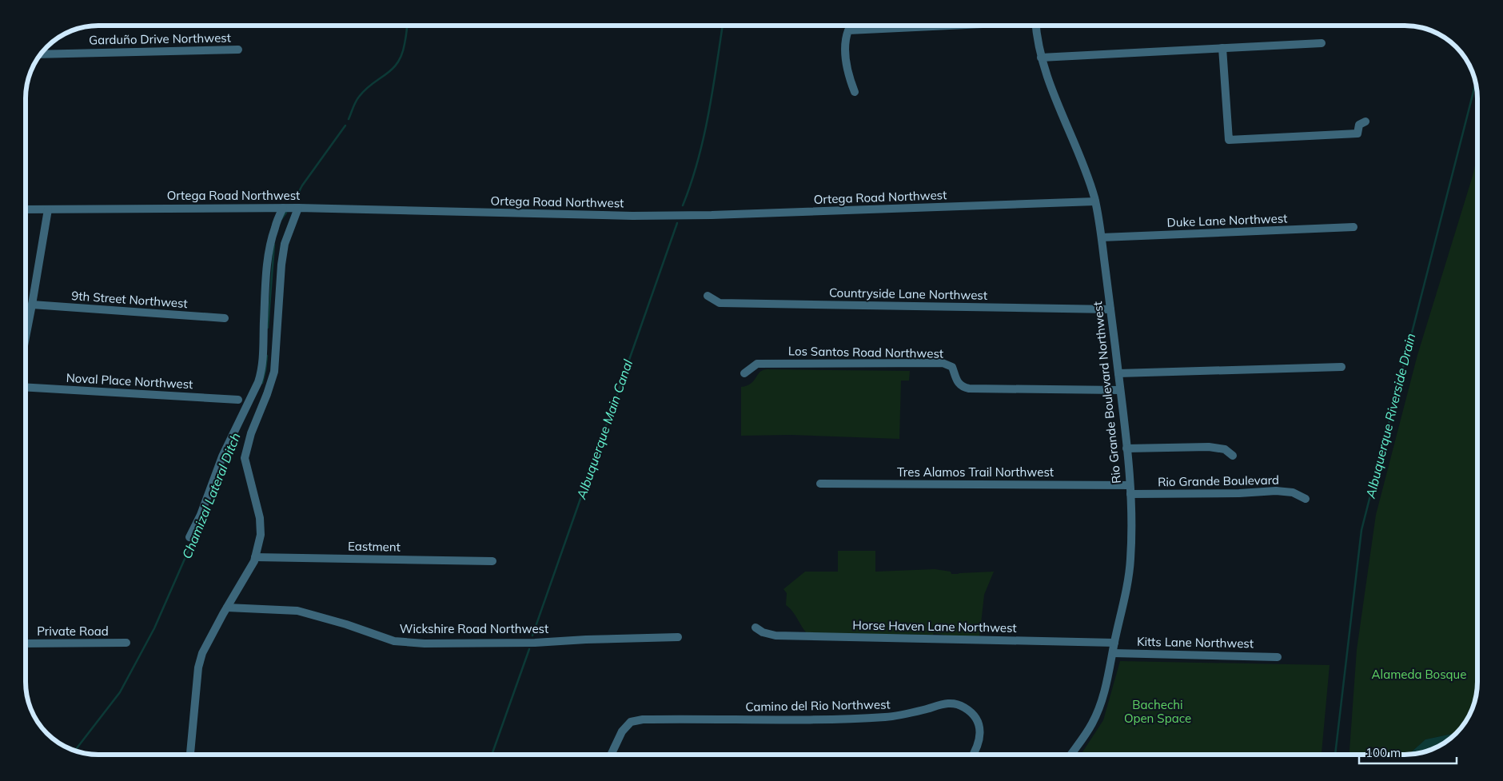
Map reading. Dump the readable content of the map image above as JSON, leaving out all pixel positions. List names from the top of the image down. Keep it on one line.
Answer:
{"streets":{"street":["Garduño Drive Northwest","Ortega Road Northwest","Duke Lane Northwest","Countryside Lane Northwest","9th Street Northwest","Los Santos Road Northwest","Noval Place Northwest","Rio Grande Boulevard Northwest","Tres Alamos Trail Northwest","Rio Grande Boulevard","Eastment","Horse Haven Lane Northwest","Wickshire Road Northwest","Private Road","Kitts Lane Northwest","Camino del Rio Northwest"]},"crossings":[["Ortega Road Northwest","Rio Grande Boulevard Northwest"],["Duke Lane Northwest","Rio Grande Boulevard Northwest"],["Countryside Lane Northwest","Rio Grande Boulevard Northwest"],["Los Santos Road Northwest","Rio Grande Boulevard Northwest"],["Rio Grande Boulevard Northwest","Tres Alamos Trail Northwest"],["Rio Grande Boulevard Northwest","Rio Grande Boulevard"],["Rio Grande Boulevard Northwest","Horse Haven Lane Northwest"],["Rio Grande Boulevard Northwest","Kitts Lane Northwest"]],"water":["Albuquerque Riverside Drain","Albuquerque Main Canal","Chamizal Lateral Ditch"],"parks":["Alameda Bosque","Bachechi Open Space"],"scale_bar":"100 m"}
